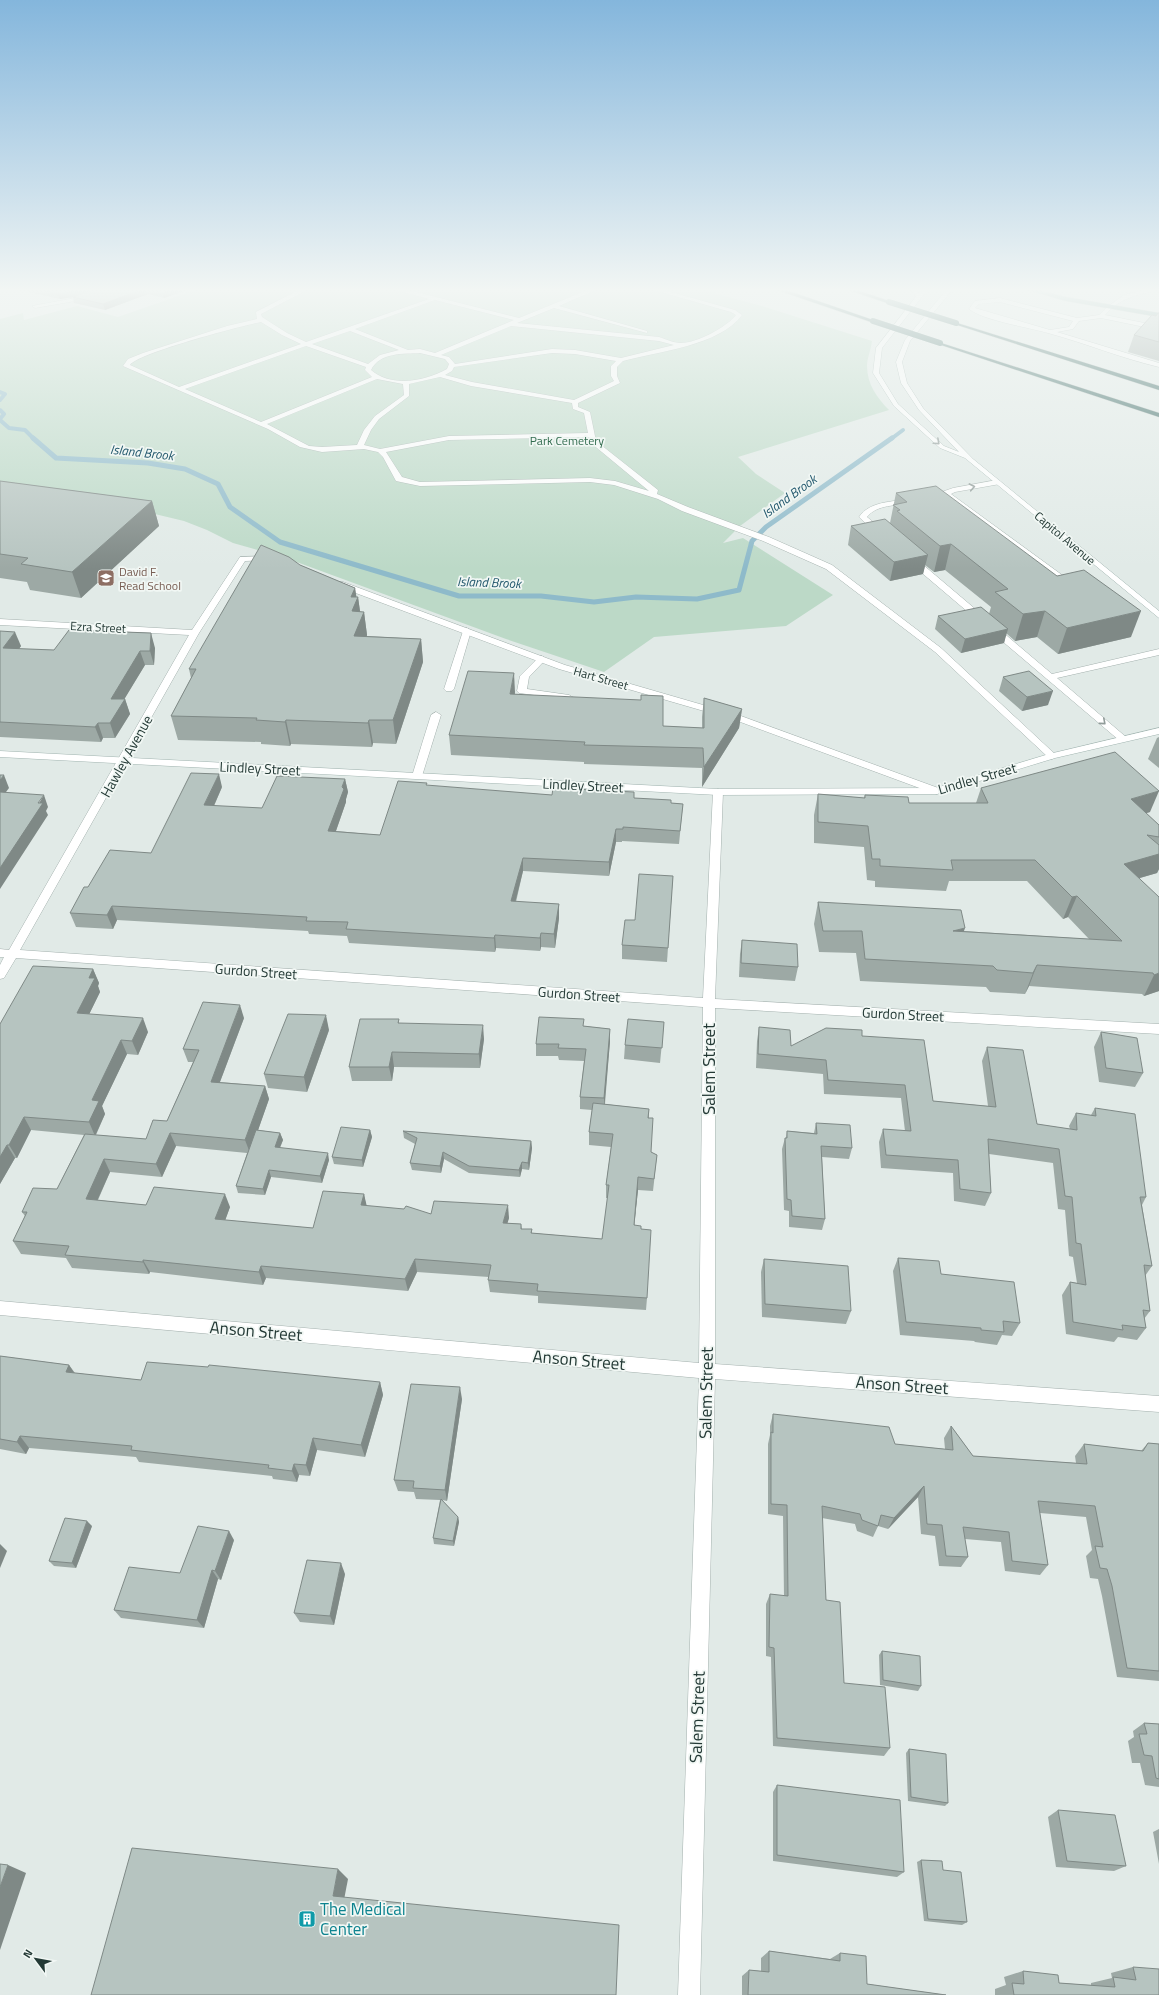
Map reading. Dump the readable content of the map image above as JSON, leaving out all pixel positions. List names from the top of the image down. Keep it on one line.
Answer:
{"streets":{"street":["Capitol Avenue","Ezra Street","Hart Street","Hawley Avenue","Lindley Street","Gurdon Street","Salem Street","Anson Street"]},"crossings":[["Ezra Street","Hawley Avenue"],["Hart Street","Lindley Street"],["Hawley Avenue","Lindley Street"],["Hawley Avenue","Gurdon Street"],["Lindley Street","Salem Street"],["Gurdon Street","Salem Street"],["Salem Street","Anson Street"]],"water":["Island Brook"],"parks":["Park Cemetery"],"places":{"school or university":["David F. Read School"],"building":["The Medical Center"]},"north":"top left"}
